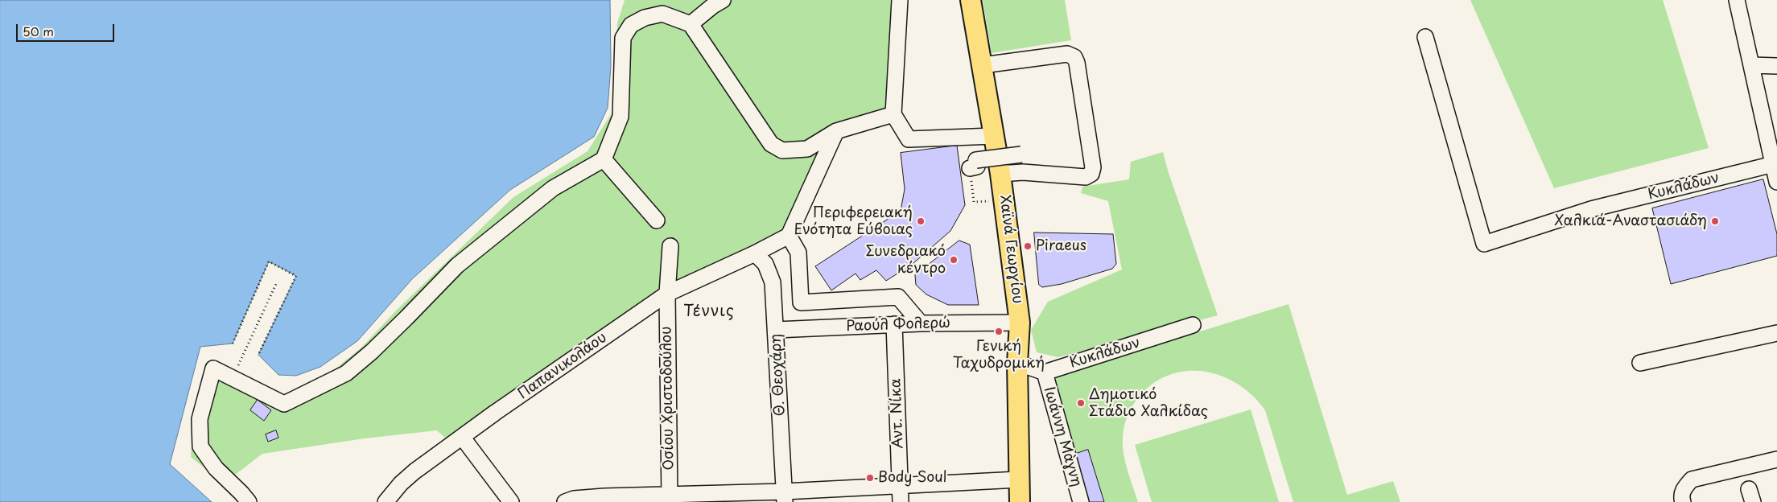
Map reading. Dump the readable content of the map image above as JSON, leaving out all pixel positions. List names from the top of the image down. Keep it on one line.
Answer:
{"streets":{"main road":["Χαϊνά Γεωργίου"],"street":["Κυκλάδων","Ραούλ Φολερώ","Παπανικολάου","Θ. Θεοχάρη","Οσίου Χριστοδούλου","Αντ. Νίκα","Ιωάννη Μὰγνη"]},"crossings":[["Κυκλάδων","Ιωάννη Μὰγνη"],["Χαϊνά Γεωργίου","Ραούλ Φολερώ"],["Ραούλ Φολερώ","Θ. Θεοχάρη"],["Ραούλ Φολερώ","Αντ. Νίκα"],["Παπανικολάου","Θ. Θεοχάρη"],["Παπανικολάου","Οσίου Χριστοδούλου"]],"districts":["Τέννις"],"places":["Περιφερειακή Ενότητα Εύβοιας","Χαλκιά-Αναστασιάδη","Piraeus","Συνεδριακό κέντρο","Γενική Ταχυδρομική","Δημοτικό Στάδιο Χαλκίδας","Body Soul"],"scale_bar":"50 m"}
